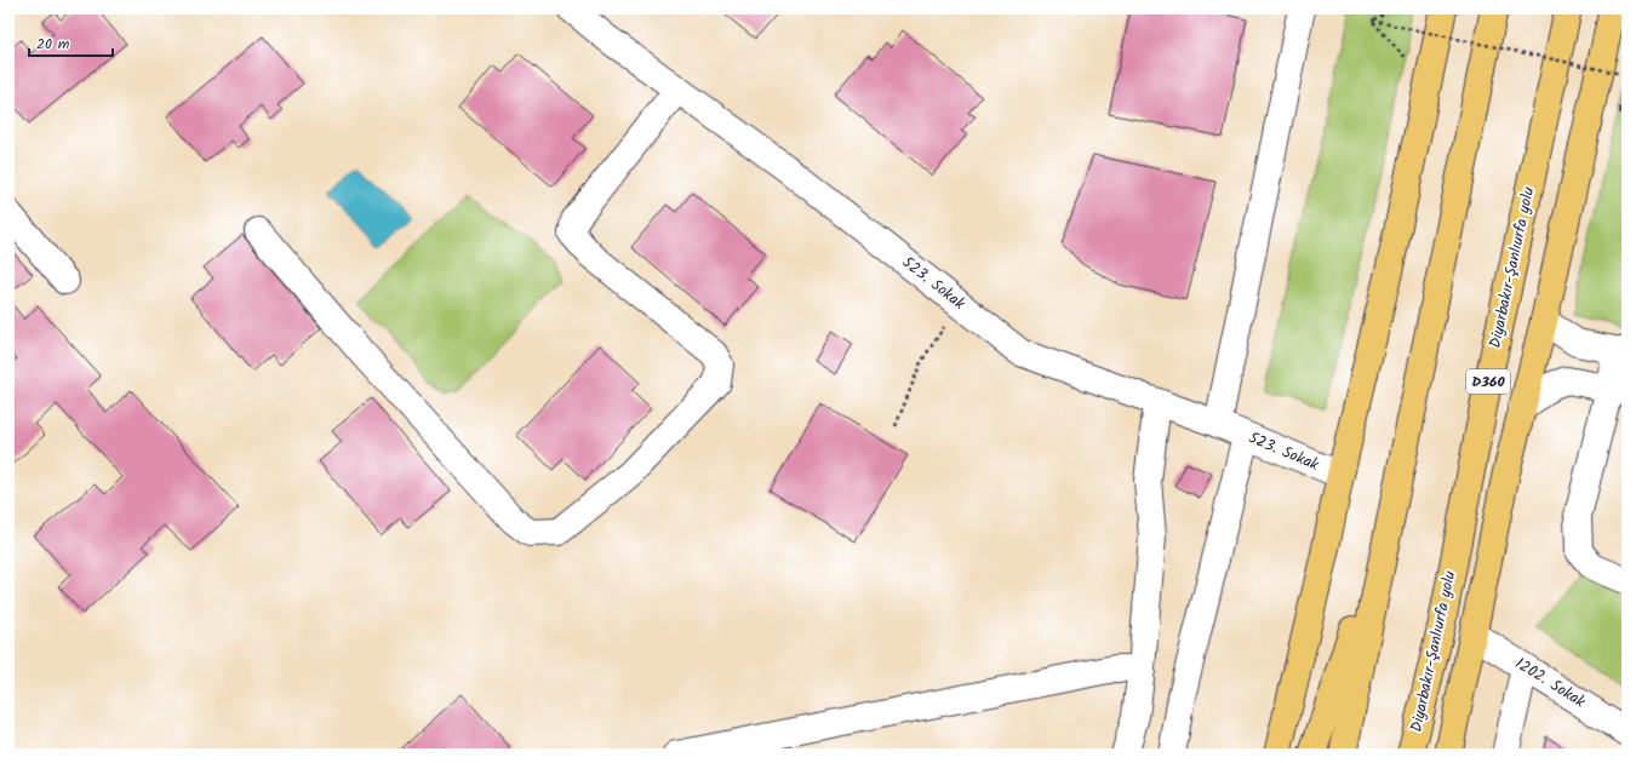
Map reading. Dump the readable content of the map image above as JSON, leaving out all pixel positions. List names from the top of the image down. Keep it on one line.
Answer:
{"streets":{"highway":["Diyarbakır-Şanlıurfa yolu","D360"],"street":["523. Sokak","1202. Sokak"]},"scale_bar":"20 m"}
